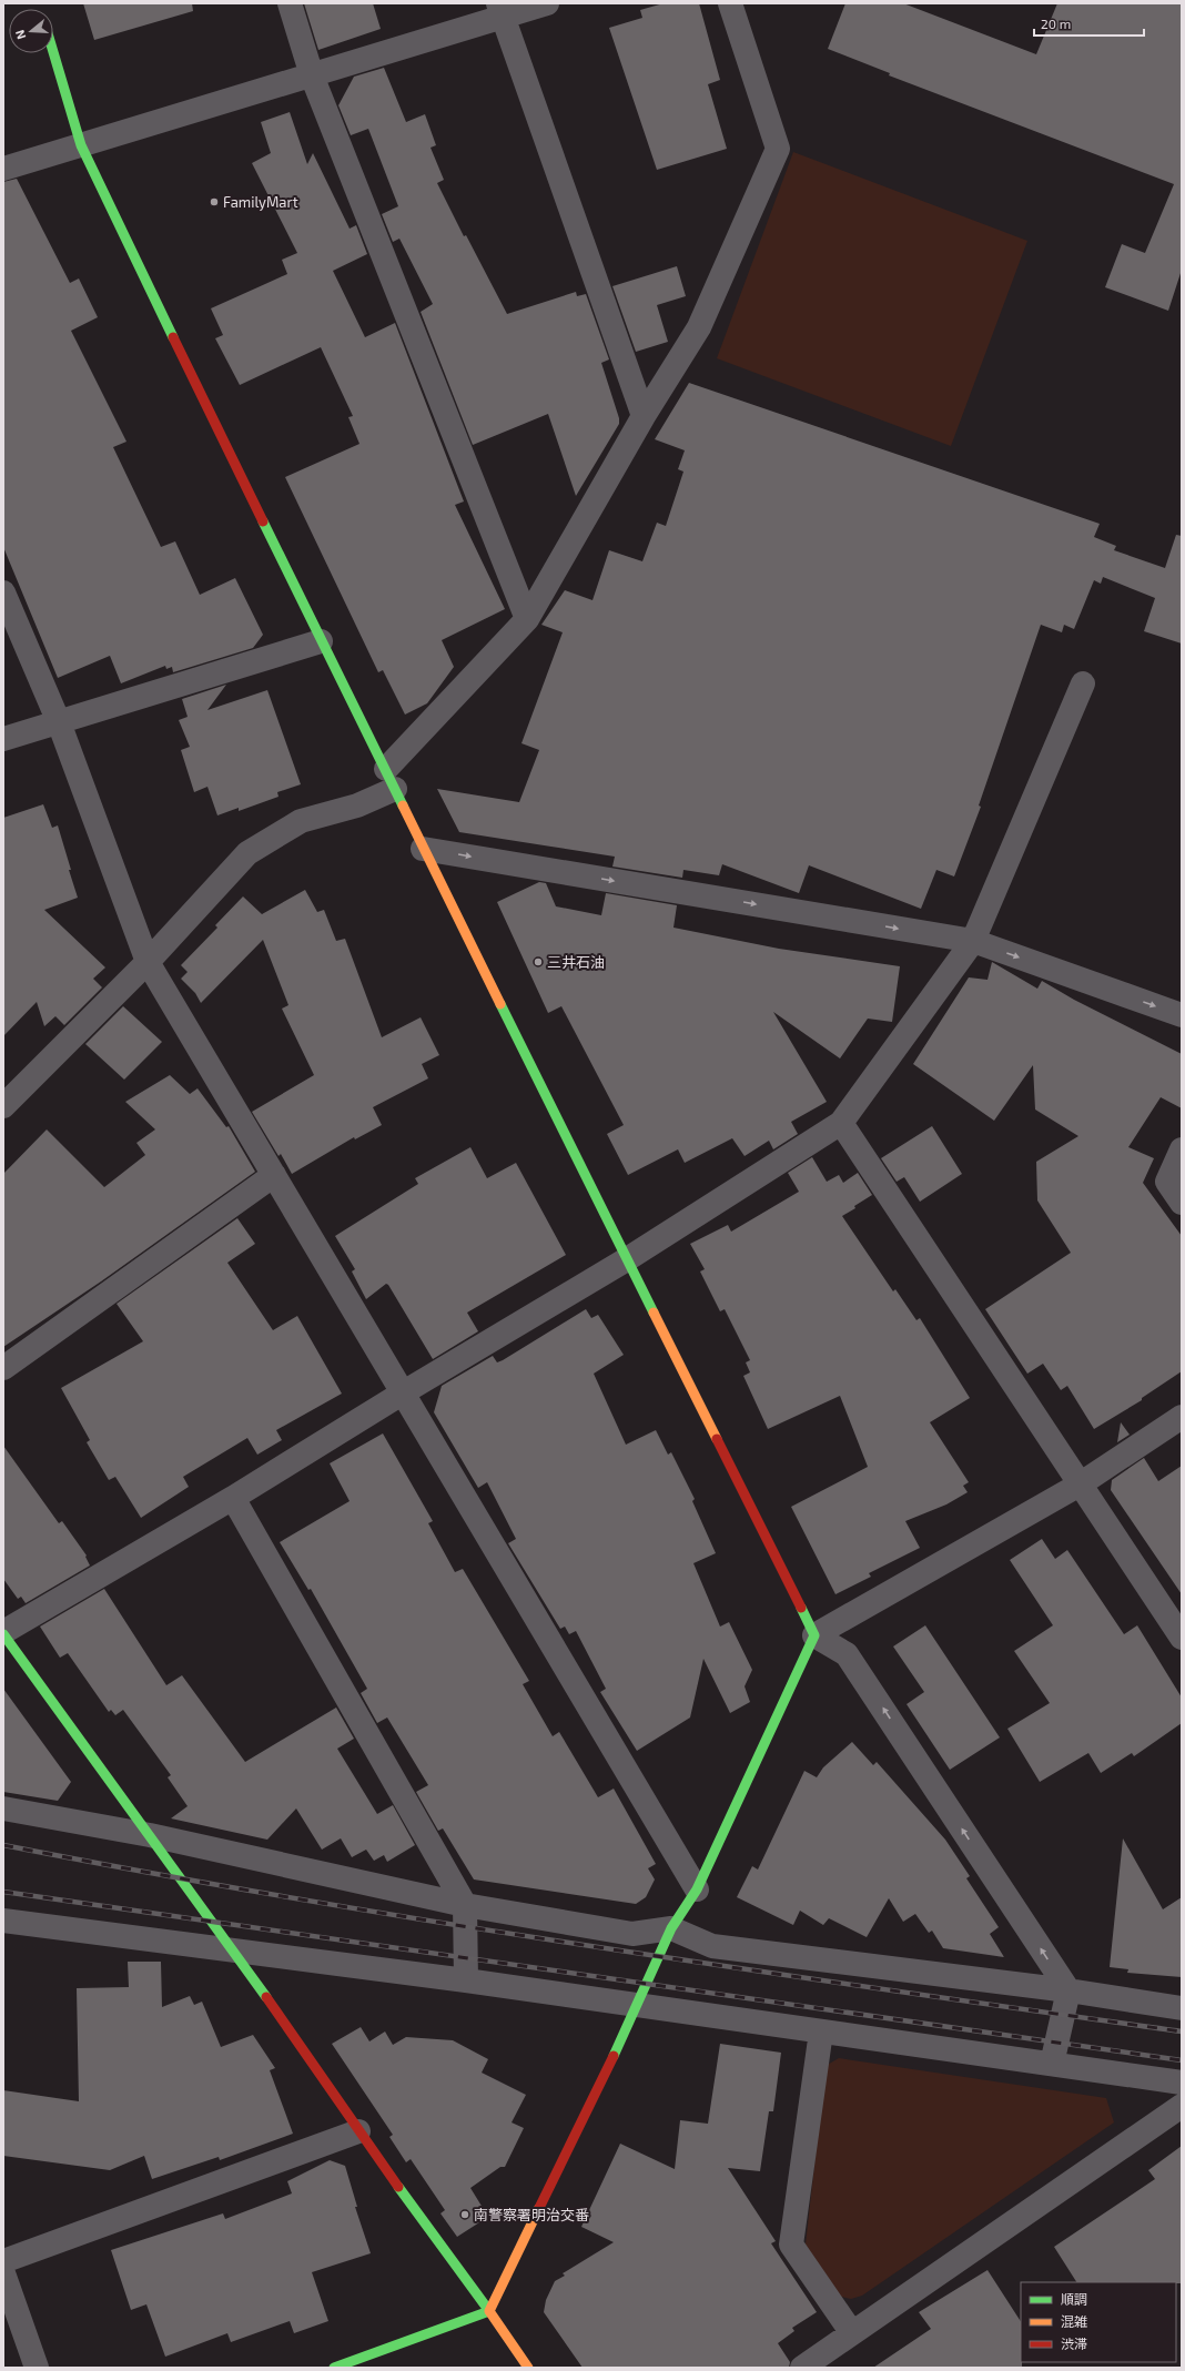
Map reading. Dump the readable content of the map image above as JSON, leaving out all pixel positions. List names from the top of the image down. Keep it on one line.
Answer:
{"places":["FamilyMart","三井石油","南警察署明治交番"],"legend":["順調","混雑","渋滞"],"scale_bar":"20 m","north":"left"}
